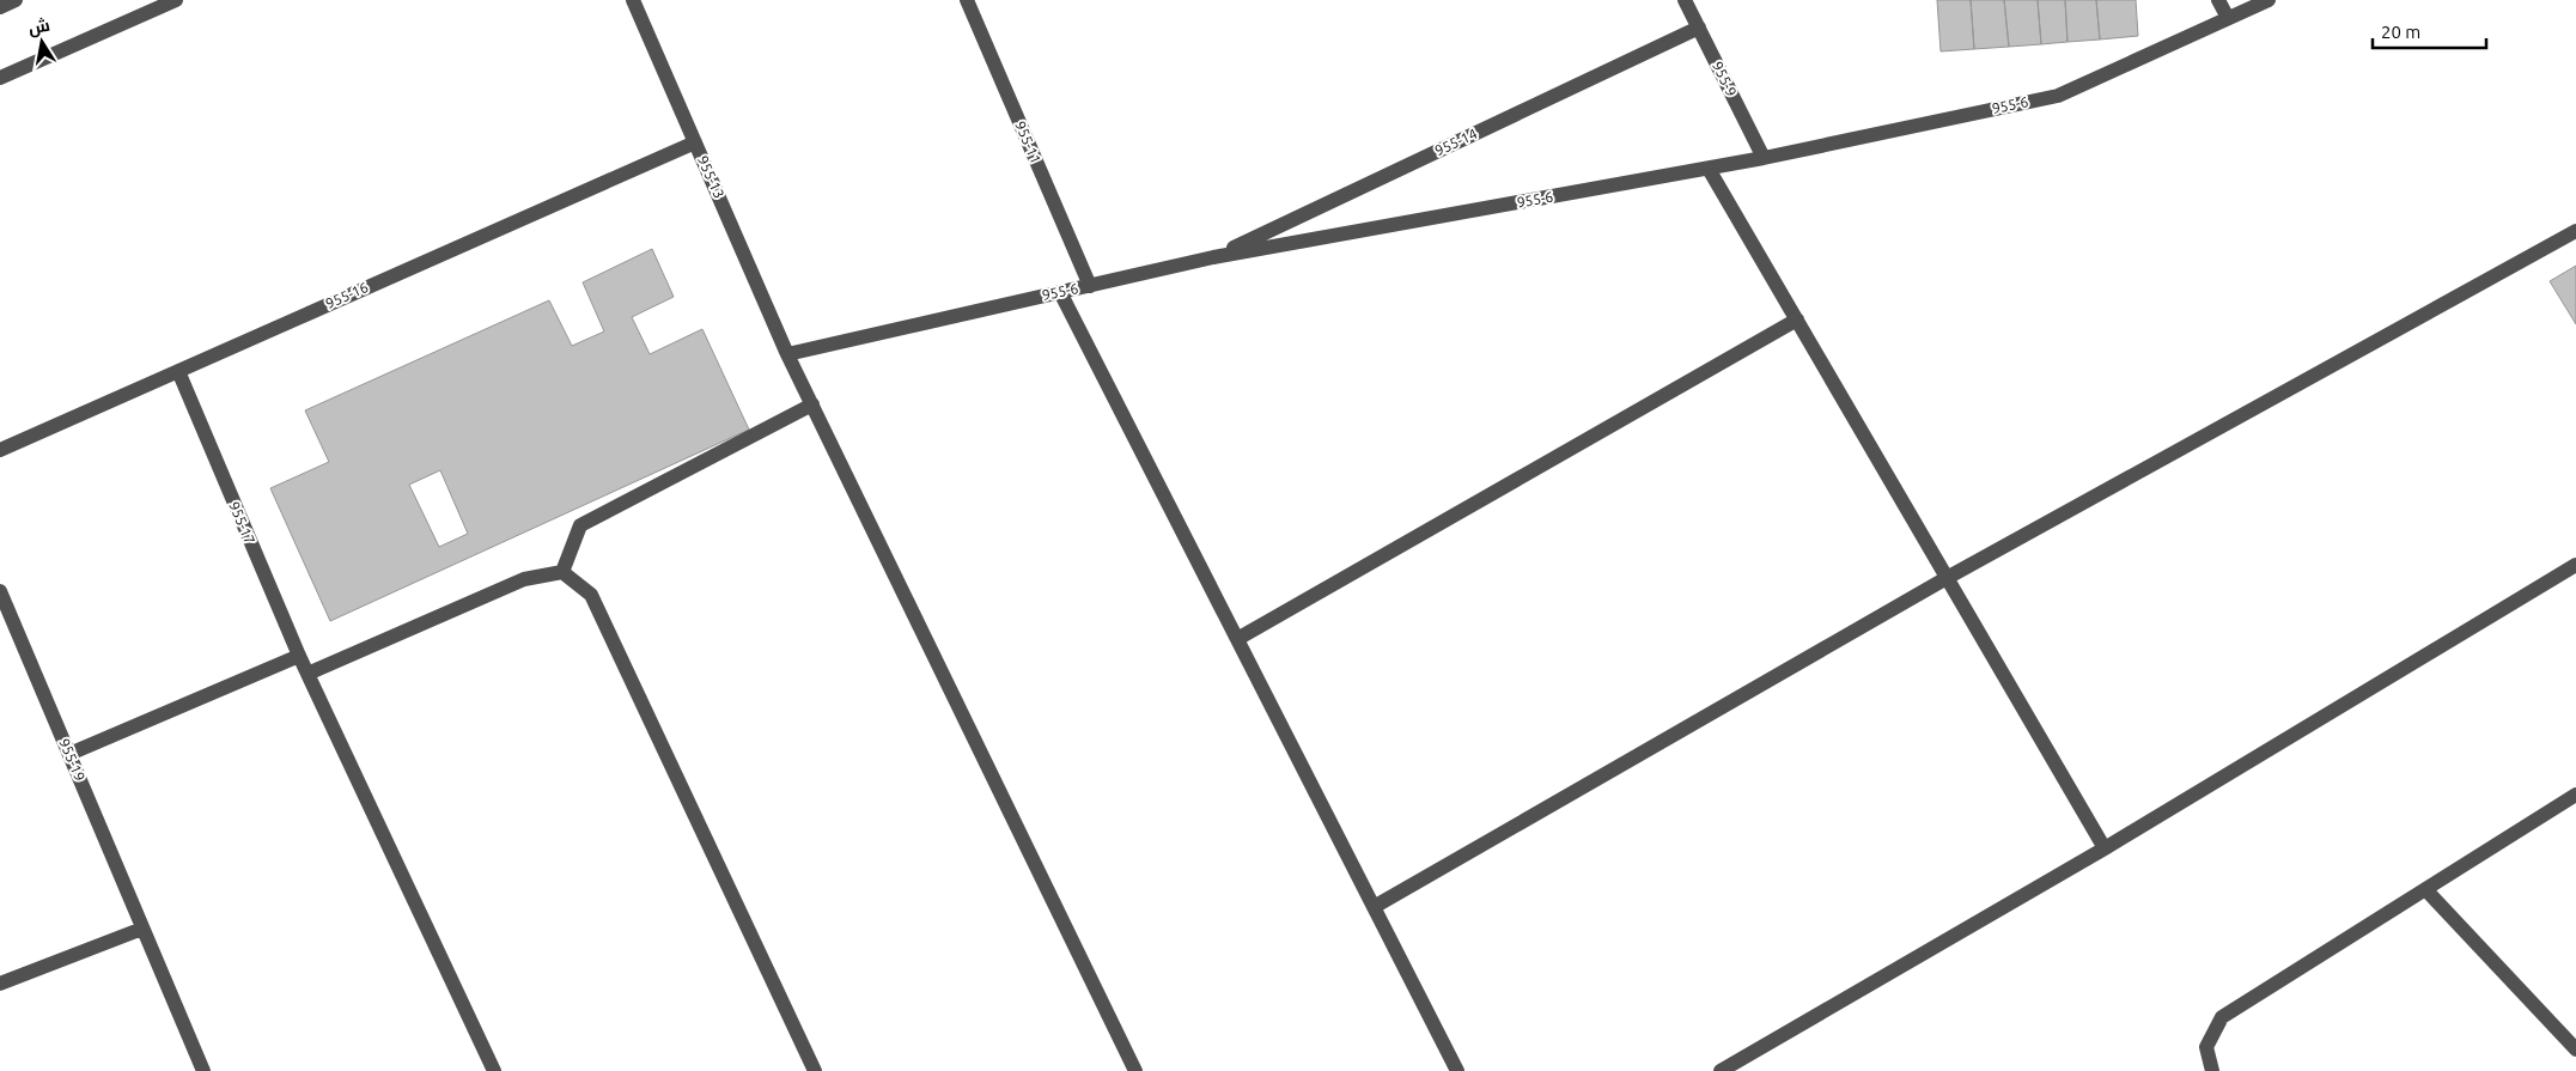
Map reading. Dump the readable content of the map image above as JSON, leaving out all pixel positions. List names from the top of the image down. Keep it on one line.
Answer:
{"streets":{"street":["955-9","955-6","955-11","955-14","955-13","955-16","955-17","955-19"]},"crossings":[["955-9","955-6"],["955-9","955-14"],["955-6","955-11"],["955-6","955-14"],["955-6","955-13"],["955-13","955-16"],["955-16","955-17"]],"scale_bar":"20 m","north":"top"}
